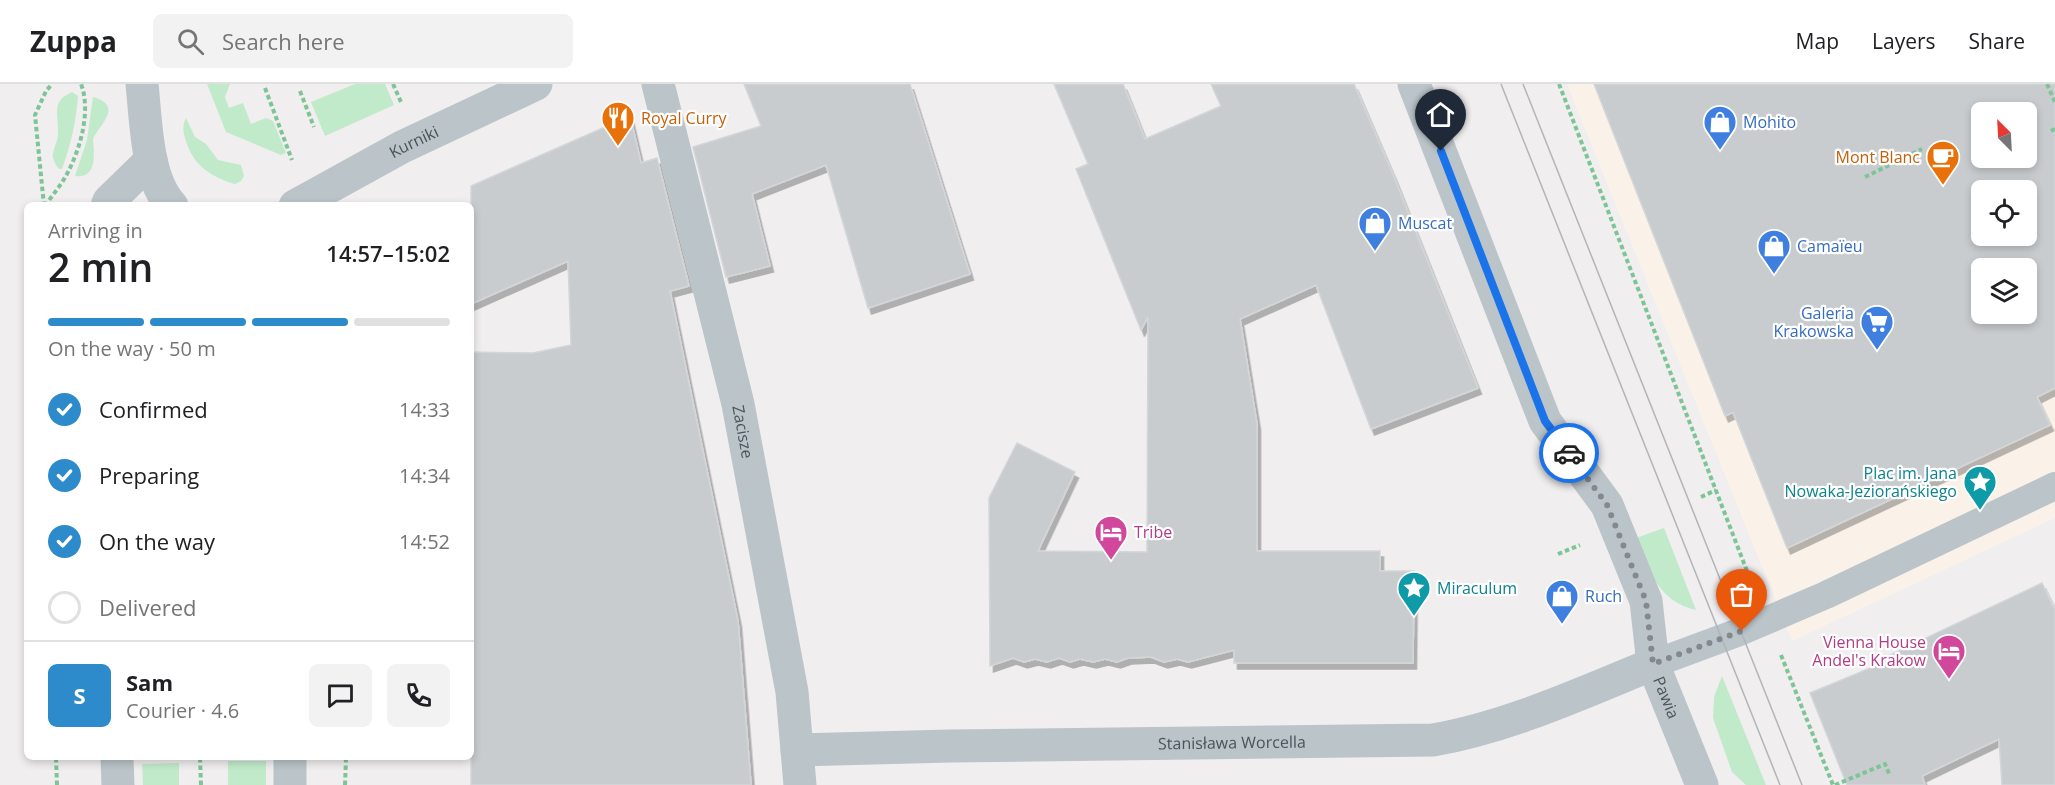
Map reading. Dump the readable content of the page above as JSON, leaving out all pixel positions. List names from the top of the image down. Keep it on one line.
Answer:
{"streets":{"street":["Kurniki","Zacisze","Pawia","Stanisława Worcella"]},"crossings":[["Zacisze","Stanisława Worcella"],["Pawia","Stanisława Worcella"]],"places":{"restaurant":["Royal Curry"],"shop":["Mohito","Muscat","Camaïeu","Ruch"],"cafe":["Mont Blanc"],"supermarket":["Galeria Krakowska"],"place":["Plac im. Jana Nowaka-Jeziorańskiego","Miraculum"],"hotel":["Tribe","Vienna House Andel's Krakow"]},"north":"top left","page":{"header":"Zuppa","search":"Search here","nav":["Map","Layers","Share"],"heading":["2 min","Arriving in","14:57–15:02"],"panel":["Sam","Courier · 4.6"],"bar":"On the way · 50 m","list":[["Confirmed","14:33"],["Preparing","14:34"],["On the way","14:52"],"Delivered"],"round":"S"}}
